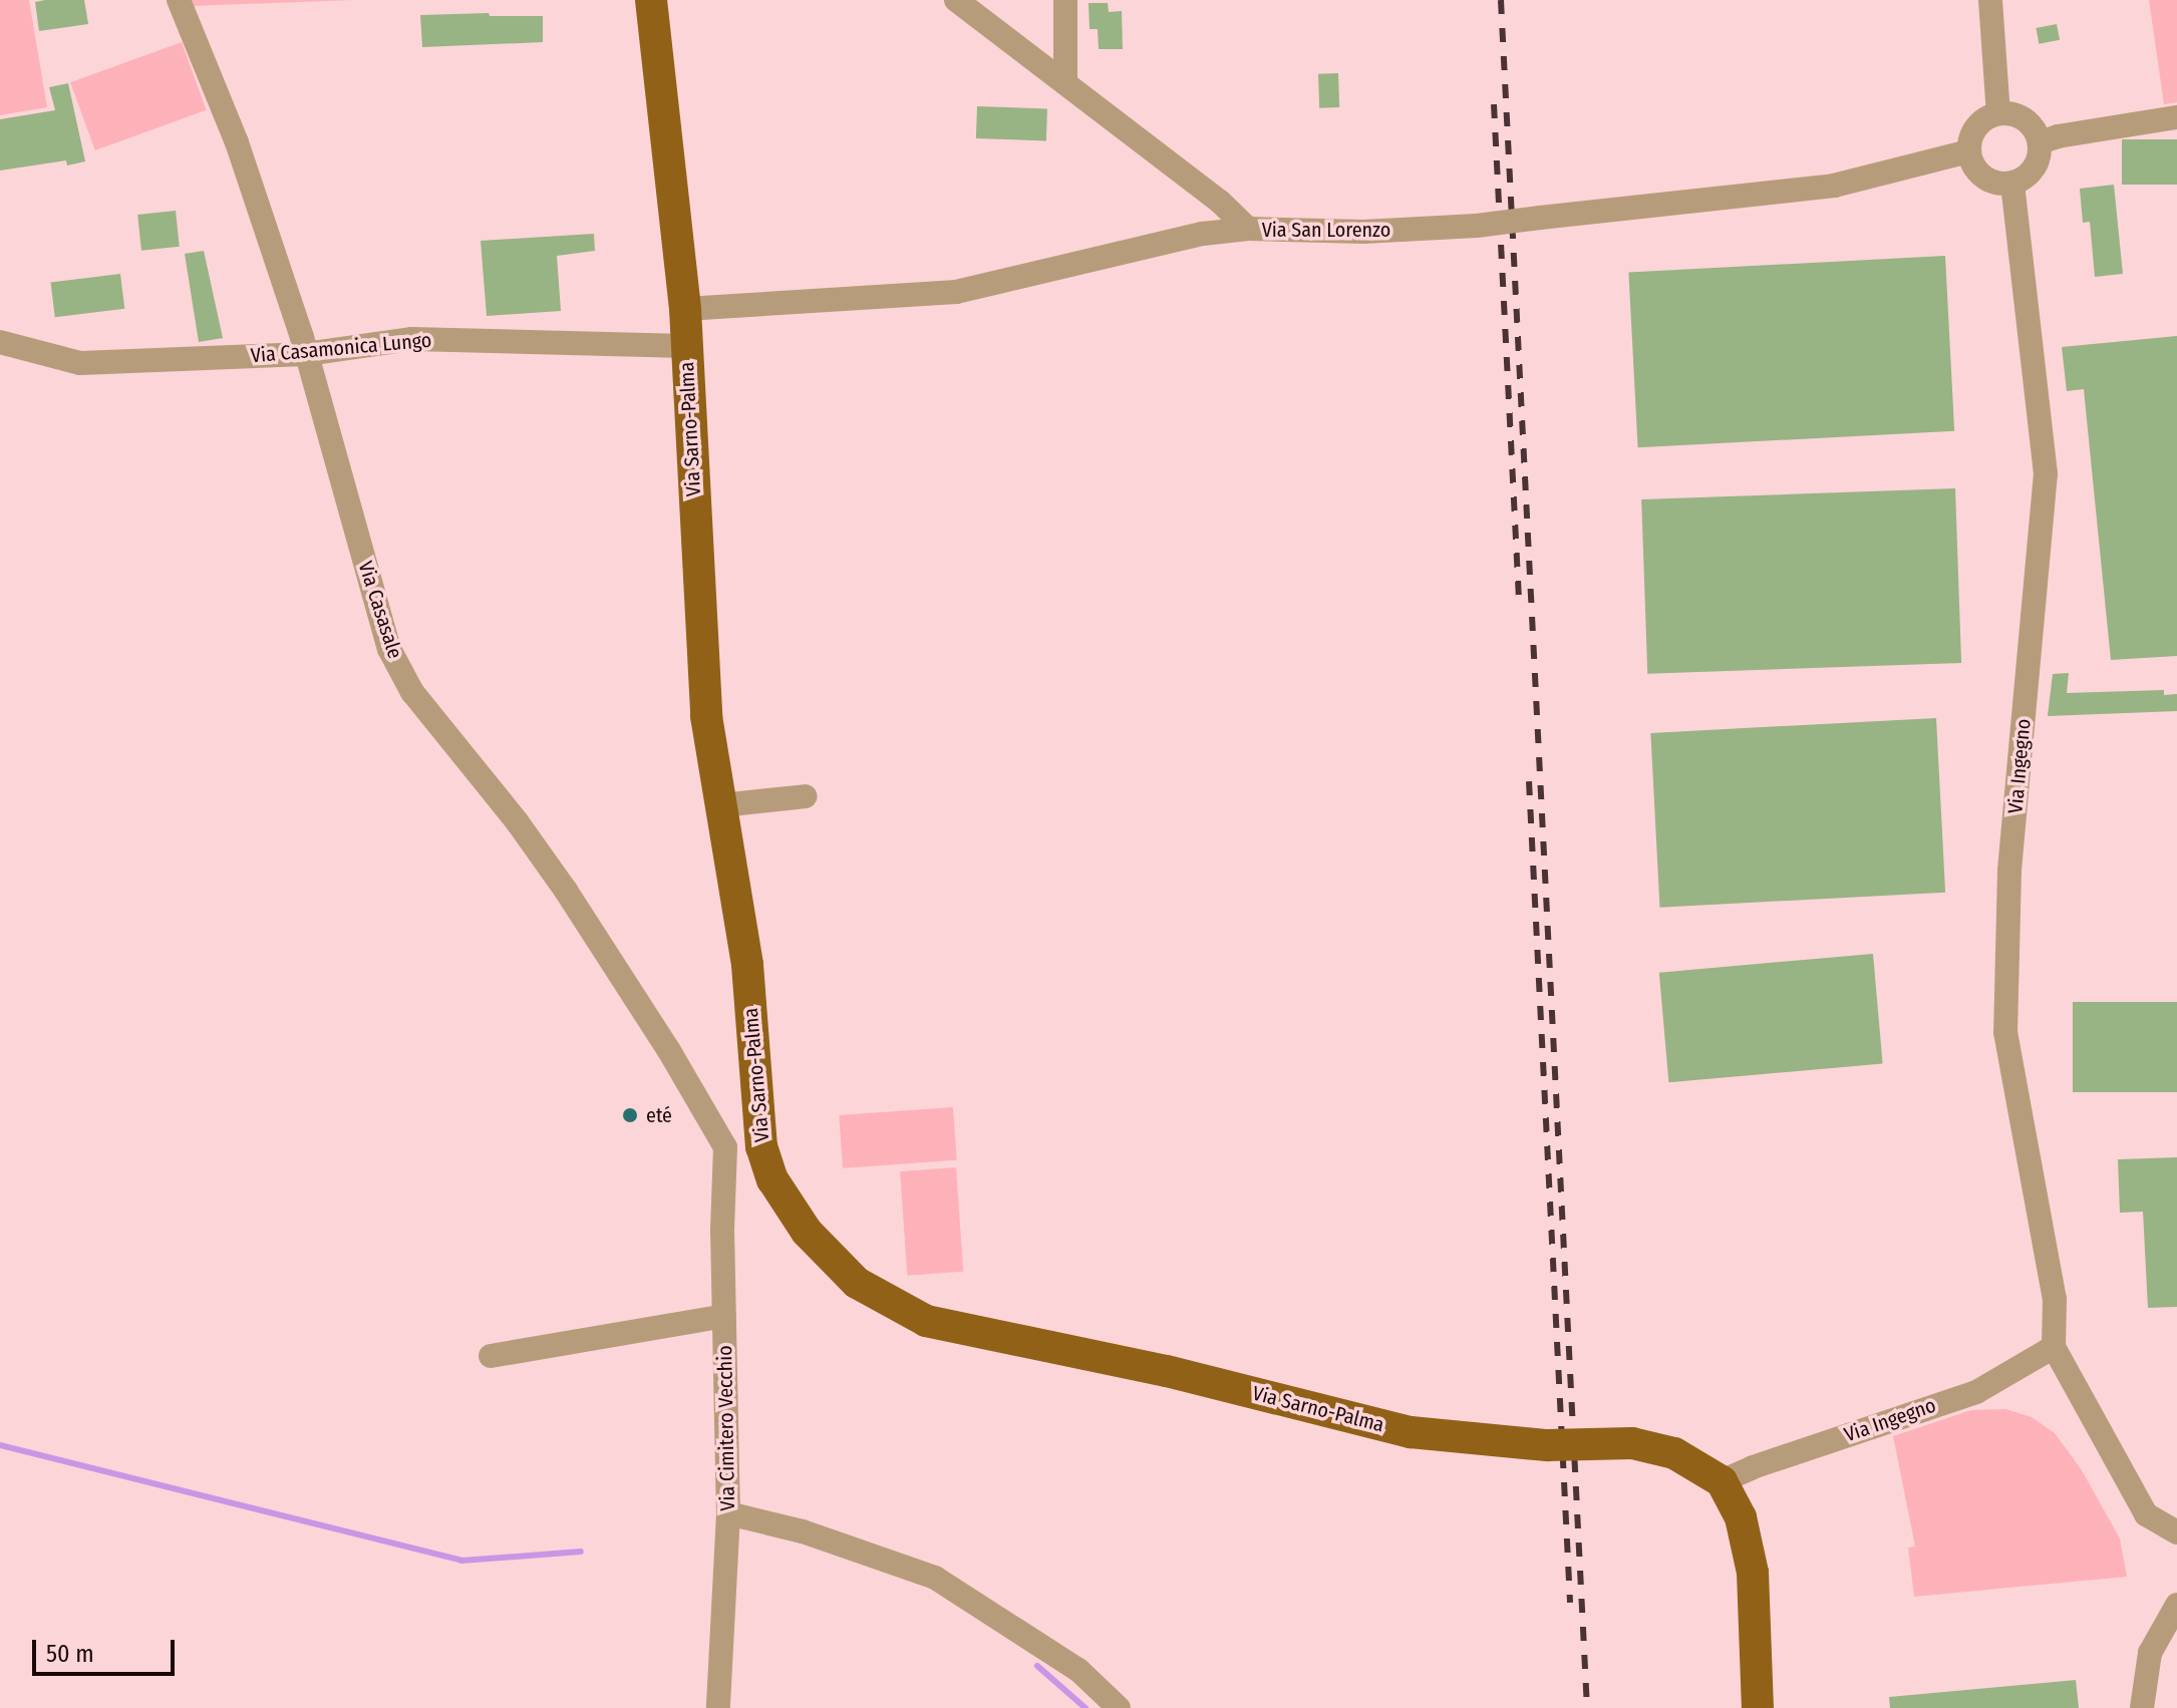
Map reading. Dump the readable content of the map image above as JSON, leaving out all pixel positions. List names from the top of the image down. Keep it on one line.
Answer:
{"streets":{"main road":["Via Sarno-Palma"],"street":["Via San Lorenzo","Via Casamonica Lungo","Via Casasale","Via Ingegno","Via Cimitero Vecchio"]},"crossings":[["Via San Lorenzo","Via Sarno-Palma"],["Via San Lorenzo","Via Ingegno"],["Via Casamonica Lungo","Via Sarno-Palma"],["Via Casamonica Lungo","Via Casasale"],["Via Sarno-Palma","Via Ingegno"],["Via Casasale","Via Cimitero Vecchio"]],"places":["eté"],"scale_bar":"50 m"}
